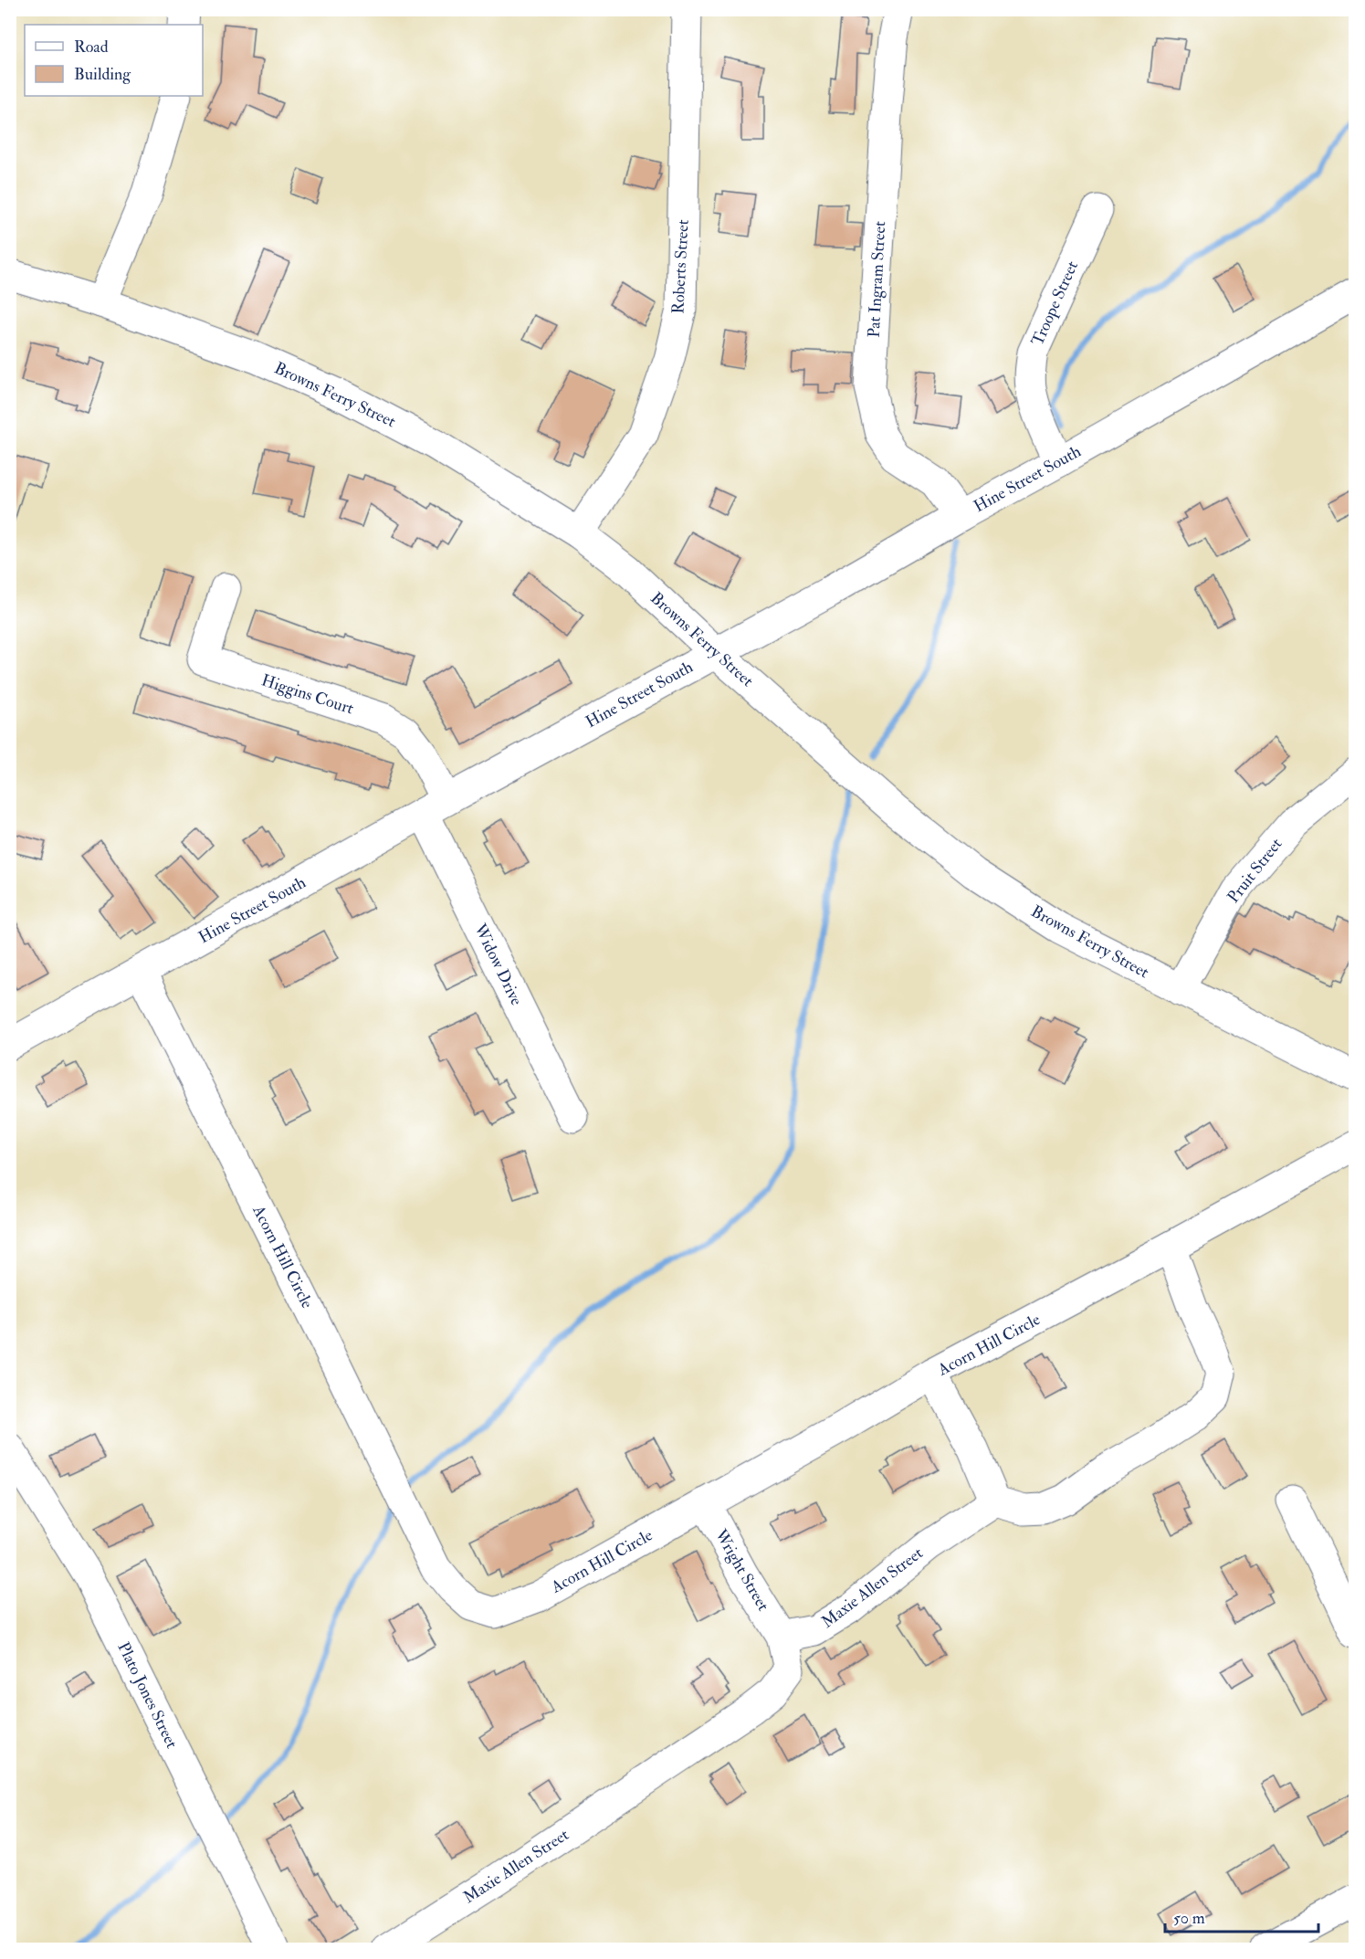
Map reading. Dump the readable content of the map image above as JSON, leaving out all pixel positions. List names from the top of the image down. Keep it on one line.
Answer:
{"streets":{"street":["Roberts Street","Pat Ingram Street","Troope Street","Browns Ferry Street","Hine Street South","Higgins Court","Pruit Street","Widow Drive","Acorn Hill Circle","Wright Street","Maxie Allen Street","Plato Jones Street"]},"crossings":[["Roberts Street","Browns Ferry Street"],["Pat Ingram Street","Hine Street South"],["Troope Street","Hine Street South"],["Browns Ferry Street","Hine Street South"],["Browns Ferry Street","Pruit Street"],["Hine Street South","Higgins Court"],["Hine Street South","Widow Drive"],["Hine Street South","Acorn Hill Circle"],["Higgins Court","Widow Drive"],["Acorn Hill Circle","Wright Street"],["Wright Street","Maxie Allen Street"]],"legend":["Road","Building"],"scale_bar":"50 m"}
